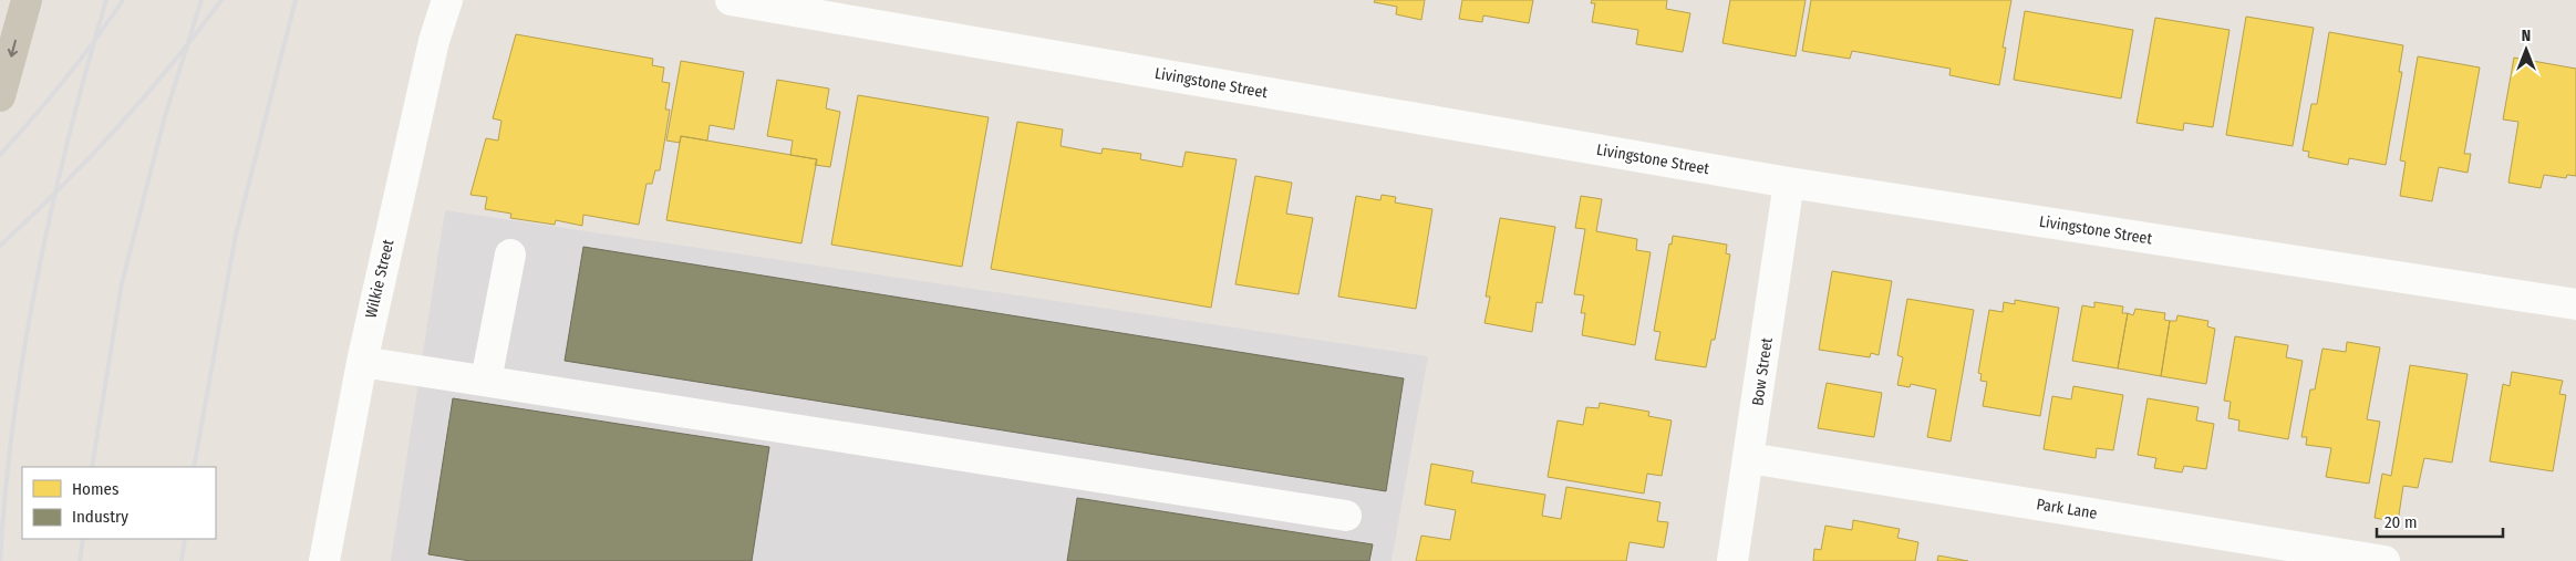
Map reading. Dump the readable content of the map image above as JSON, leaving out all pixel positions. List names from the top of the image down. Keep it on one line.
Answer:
{"streets":{"street":["Livingstone Street","Wilkie Street","Bow Street","Park Lane"]},"crossings":[["Livingstone Street","Bow Street"],["Bow Street","Park Lane"]],"legend":["Homes","Industry"],"scale_bar":"20 m","north":"top"}
